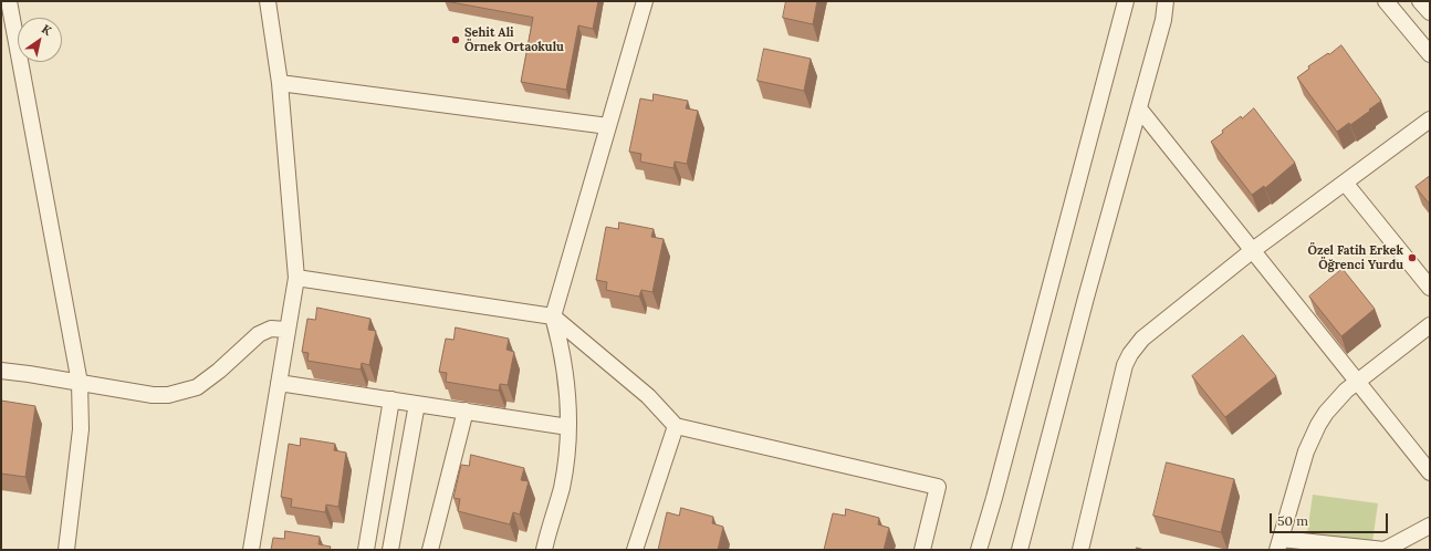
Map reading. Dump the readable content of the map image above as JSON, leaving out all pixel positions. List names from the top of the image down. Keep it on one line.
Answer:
{"places":["Şehit Ali Örnek Ortaokulu","Özel Fatih Erkek Öğrenci Yurdu"],"scale_bar":"50 m","north":"top right"}
